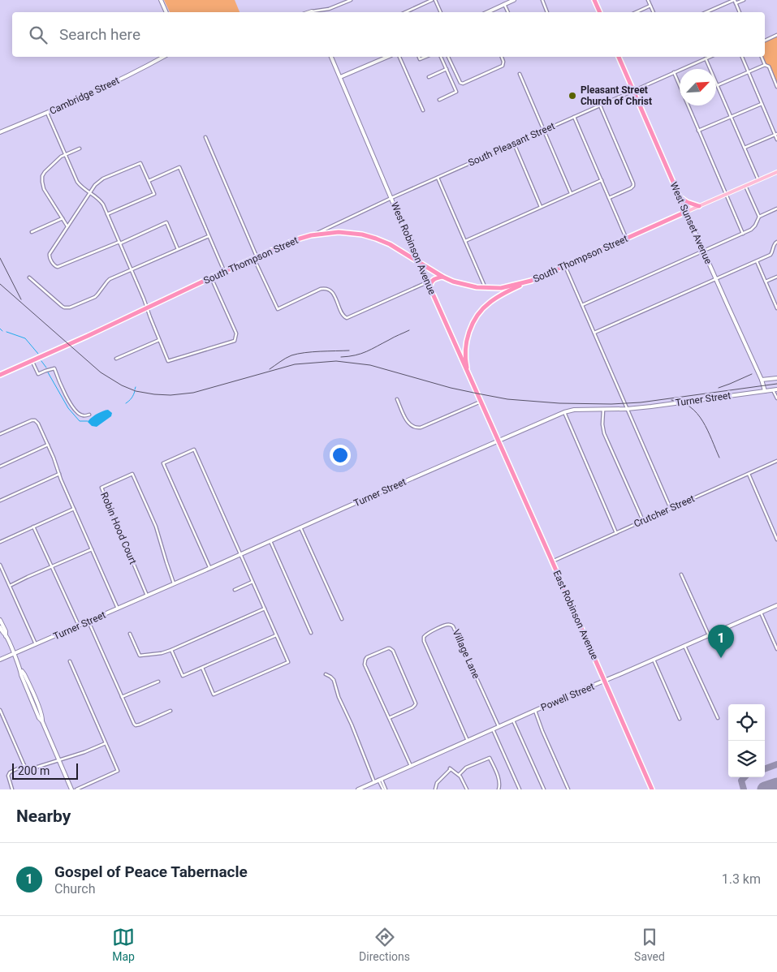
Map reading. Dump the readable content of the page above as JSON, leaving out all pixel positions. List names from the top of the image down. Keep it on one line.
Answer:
{"streets":{"highway":["West Sunset Avenue","West Robinson Avenue","South Thompson Street","East Robinson Avenue"],"street":["Cambridge Street","South Pleasant Street","Turner Street","Crutcher Street","Robin Hood Court","Village Lane","Powell Street"]},"crossings":[["South Pleasant Street","West Sunset Avenue"],["South Pleasant Street","West Robinson Avenue"],["South Pleasant Street","South Thompson Street"],["West Sunset Avenue","South Thompson Street"],["West Sunset Avenue","Turner Street"],["West Robinson Avenue","South Thompson Street"],["West Robinson Avenue","Turner Street"],["West Robinson Avenue","East Robinson Avenue"],["Turner Street","Robin Hood Court"],["Turner Street","East Robinson Avenue"],["Crutcher Street","East Robinson Avenue"],["East Robinson Avenue","Powell Street"],["Village Lane","Powell Street"]],"places":["Pleasant Street Church of Christ"],"scale_bar":"200 m","north":"top right","page":{"search":"Search here","pins":"1","scale":"200 m","heading":"Nearby","list":[{"mark":"1","name":"Gospel of Peace Tabernacle","note":"Church","value":"1.3 km"}],"nav":["Map","Directions","Saved"]}}
